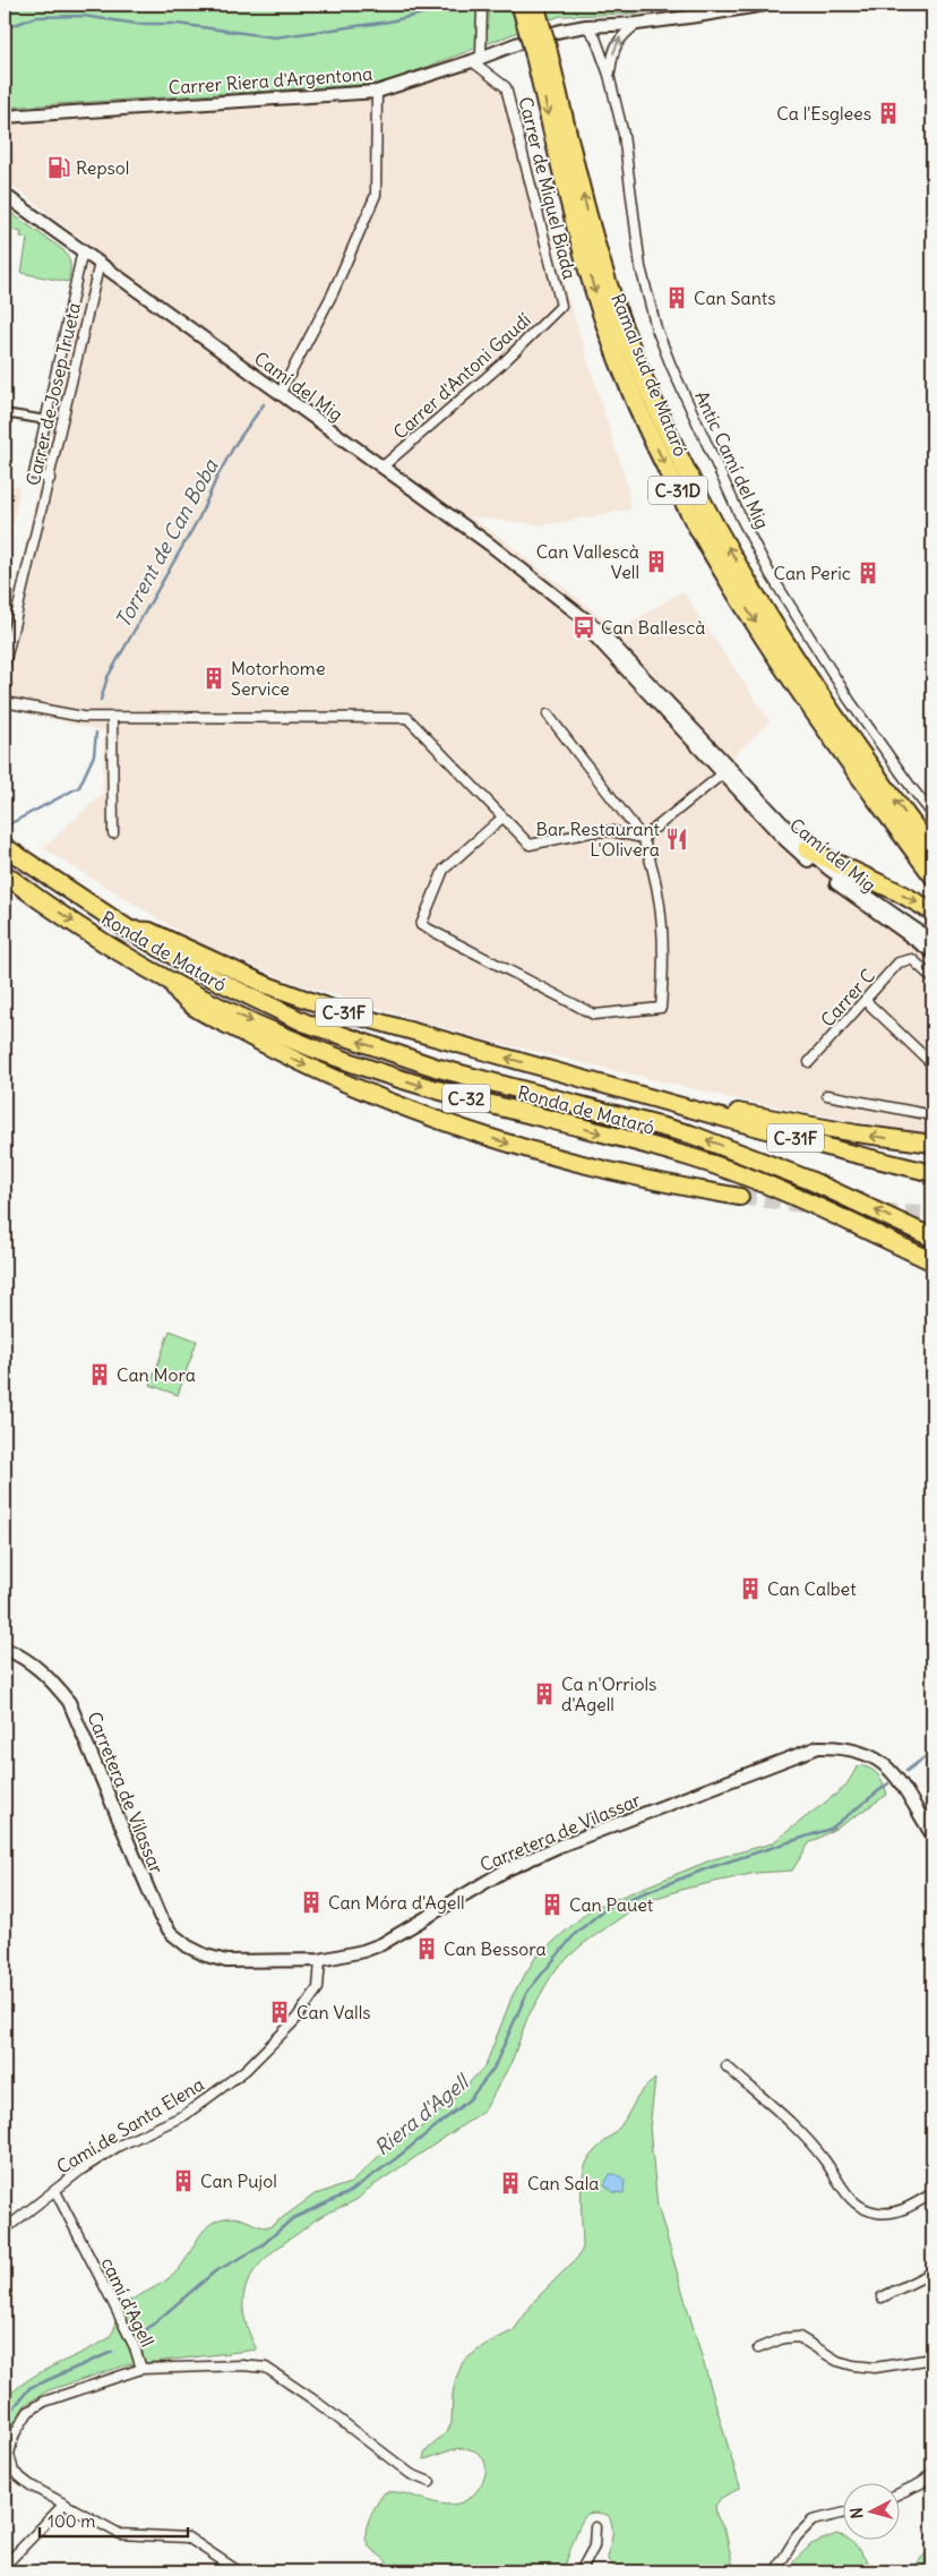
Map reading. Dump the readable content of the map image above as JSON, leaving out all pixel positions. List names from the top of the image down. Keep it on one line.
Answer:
{"streets":{"highway":["Ramal sud de Mataró","C-31D","Ronda de Mataró","C-31F","C-32"],"street":["Carrer Riera d'Argentona","Carrer de Miquel Biada","Carrer d'Antoni Gaudí","Camí del Mig","Carrer de Josep Trueta","Antic Camí del Mig","Carrer C","Carretera de Vilassar","Camí de Santa Elena","camí d'Agell"]},"crossings":[["Carrer Riera d'Argentona","Carrer de Miquel Biada"],["Carrer Riera d'Argentona","Antic Camí del Mig"],["Carrer de Miquel Biada","Carrer d'Antoni Gaudí"],["Ramal sud de Mataró","C-31D"],["Carrer d'Antoni Gaudí","Camí del Mig"],["Camí del Mig","Carrer de Josep Trueta"],["Ronda de Mataró","C-31F"],["Carretera de Vilassar","Camí de Santa Elena"],["Camí de Santa Elena","camí d'Agell"]],"water":["Torrent de Can Boba","Riera d'Agell"],"places":{"building":["Ca l'Esglees","Can Sants","Can Vallescà Vell","Can Peric","Motorhome Service","Can Mora","Can Calbet","Ca n'Orriols d'Agell","Can Móra d'Agell","Can Pauet","Can Bessora","Can Valls","Can Pujol","Can Sala"],"fuel station":["Repsol"],"bus stop":["Can Ballescà"],"restaurant":["Bar Restaurant L'Olivera"]},"scale_bar":"100 m","north":"left"}
